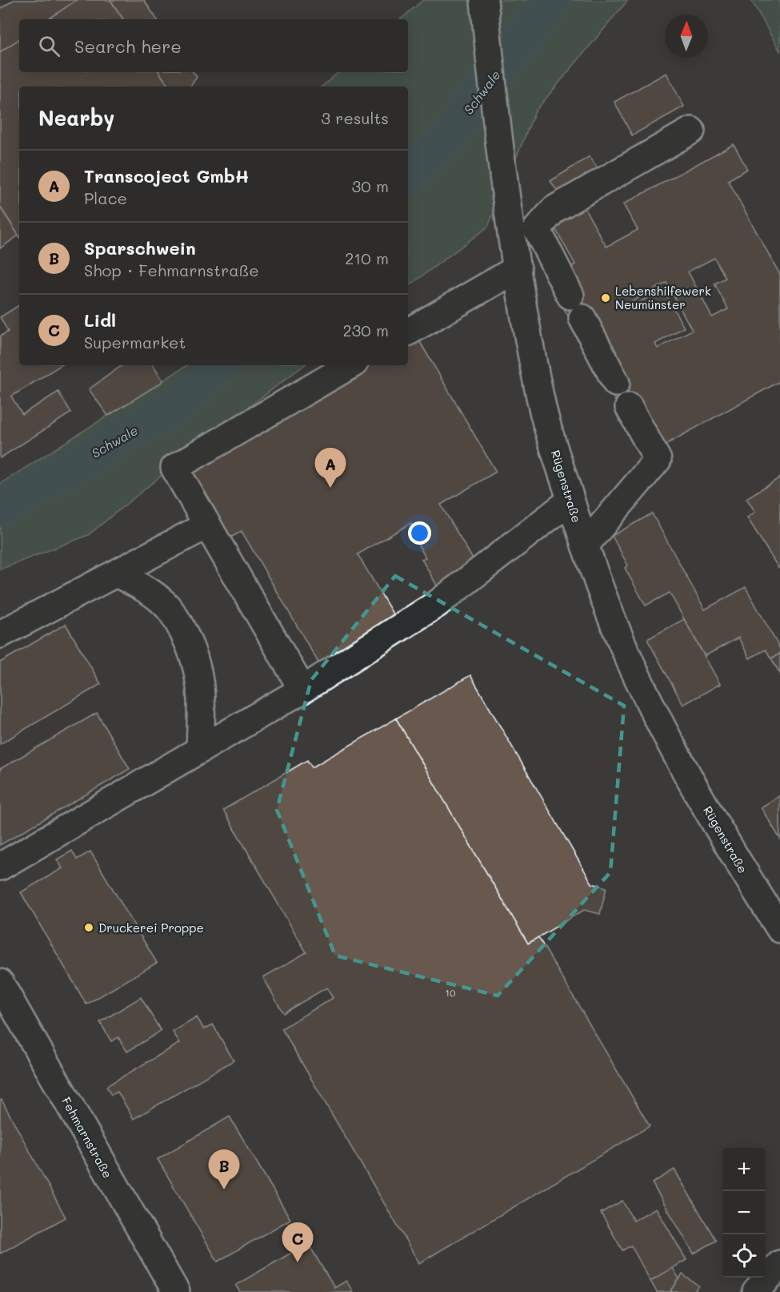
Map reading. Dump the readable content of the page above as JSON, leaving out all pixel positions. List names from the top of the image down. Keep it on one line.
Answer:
{"streets":{"street":["Rügenstraße","Fehmarnstraße"]},"water":["Schwale"],"places":["Lebenshilfewerk Neumünster","Druckerei Proppe"],"house_numbers":["10"],"north":"top","page":{"search":"Search here","heading":["Nearby","3 results"],"list":[{"mark":"A","name":"Transcoject GmbH","note":"Place","value":"30 m"},{"mark":"B","name":"Sparschwein","note":"Shop · Fehmarnstraße","value":"210 m"},{"mark":"C","name":"Lidl","note":"Supermarket","value":"230 m"}],"pins":["A","B","C"],"map_buttons":["+","−"]}}
